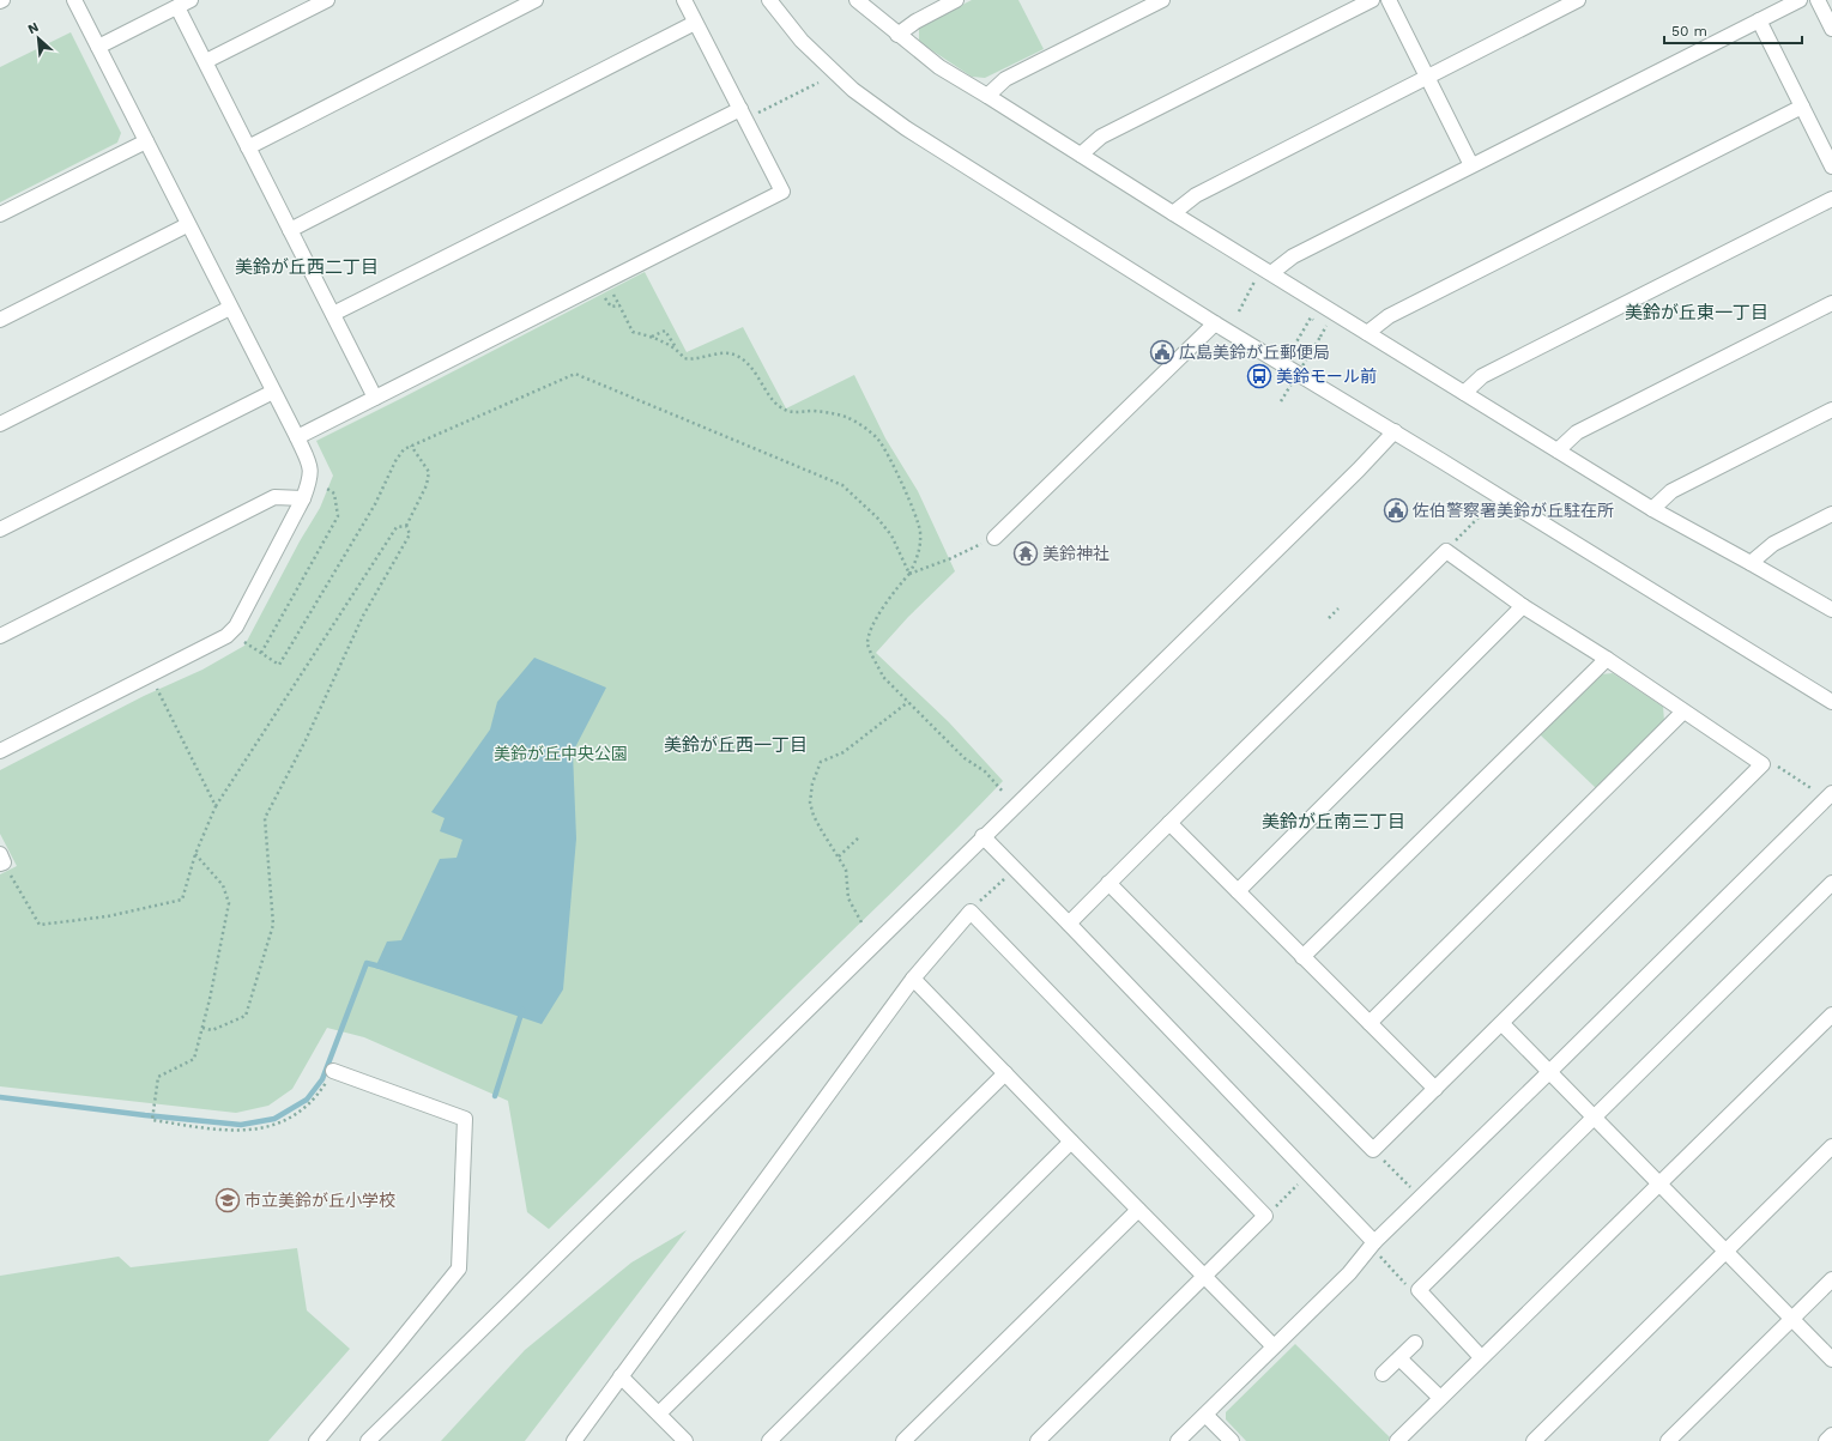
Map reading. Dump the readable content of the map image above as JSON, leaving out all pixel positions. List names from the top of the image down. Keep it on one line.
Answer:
{"districts":["美鈴が丘西二丁目","美鈴が丘東一丁目","美鈴が丘西一丁目","美鈴が丘南三丁目"],"parks":["美鈴が丘中央公園"],"places":{"public building":["広島美鈴が丘郵便局","佐伯警察署美鈴が丘駐在所"],"bus stop":["美鈴モール前"],"temple":["美鈴神社"],"school or university":["市立美鈴が丘小学校"]},"scale_bar":"50 m","north":"top left"}
